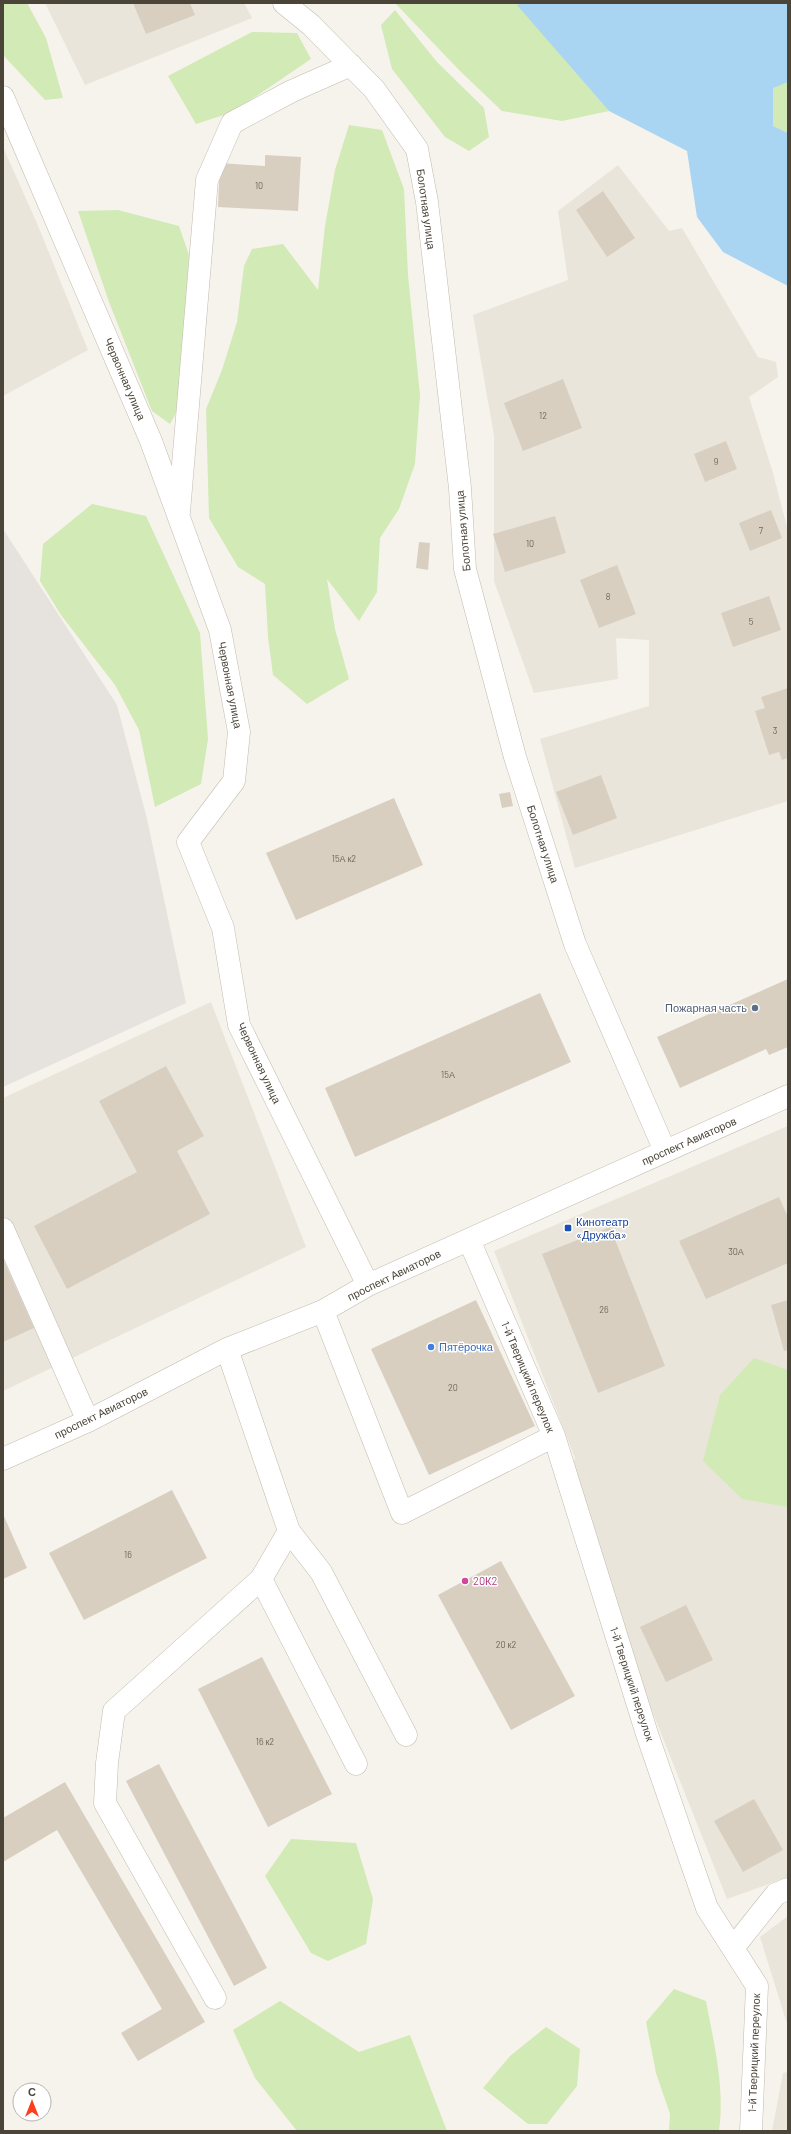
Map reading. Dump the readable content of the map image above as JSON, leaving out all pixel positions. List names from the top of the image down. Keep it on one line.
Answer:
{"streets":{"street":["Болотная улица","Червонная улица","проспект Авиаторов","1-й Тверицкий переулок"]},"crossings":[["Болотная улица","проспект Авиаторов"],["Червонная улица","проспект Авиаторов"],["проспект Авиаторов","1-й Тверицкий переулок"]],"places":{"other":["Пожарная часть","Пятёрочка","20К2"],"transit":["Кинотеатр «Дружба»"]},"house_numbers":["10","12","9","7","10","8","5","3","15А к2","15А","30А","26","20","16","20 к2","16 к2"],"north":"top"}
